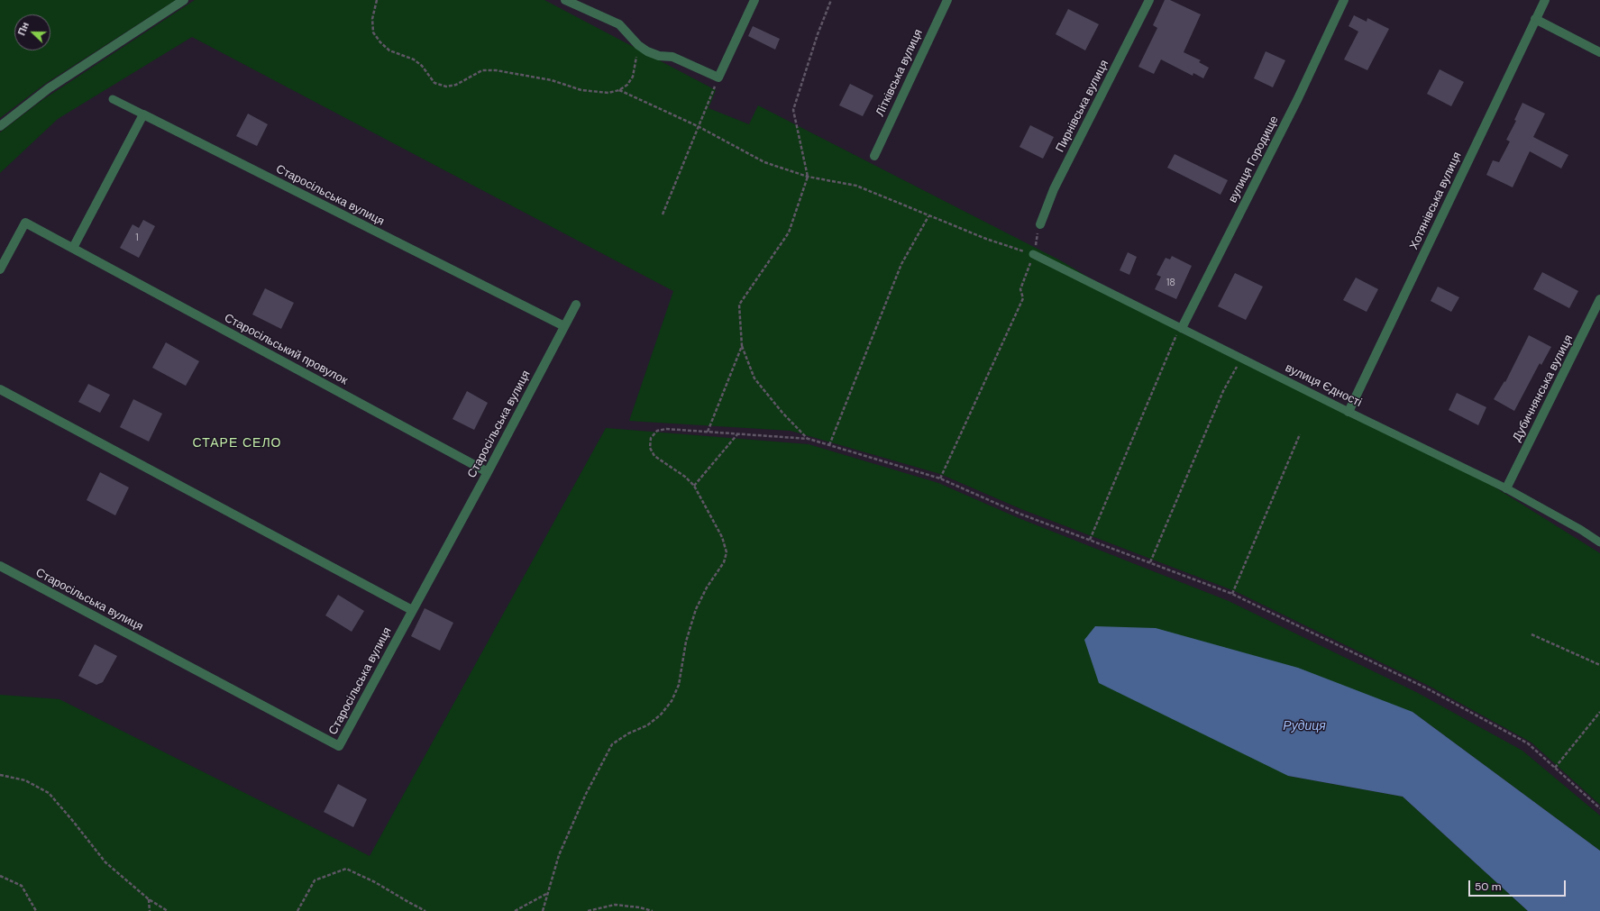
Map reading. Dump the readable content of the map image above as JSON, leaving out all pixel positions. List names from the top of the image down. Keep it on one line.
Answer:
{"streets":{"street":["Літківська вулиця","Пирнівська вулиця","вулиця Городище","Старосільська вулиця","Хотянівська вулиця","Старосільський провулок","Дубичнянська вулиця"],"lane":["вулиця Єдності"]},"crossings":[["вулиця Городище","вулиця Єдності"],["Старосільська вулиця","Старосільський провулок"],["Хотянівська вулиця","вулиця Єдності"],["вулиця Єдності","Дубичнянська вулиця"]],"districts":["СТАРЕ СЕЛО"],"water":["Рудиця"],"house_numbers":["1","18"],"scale_bar":"50 m","north":"left"}
